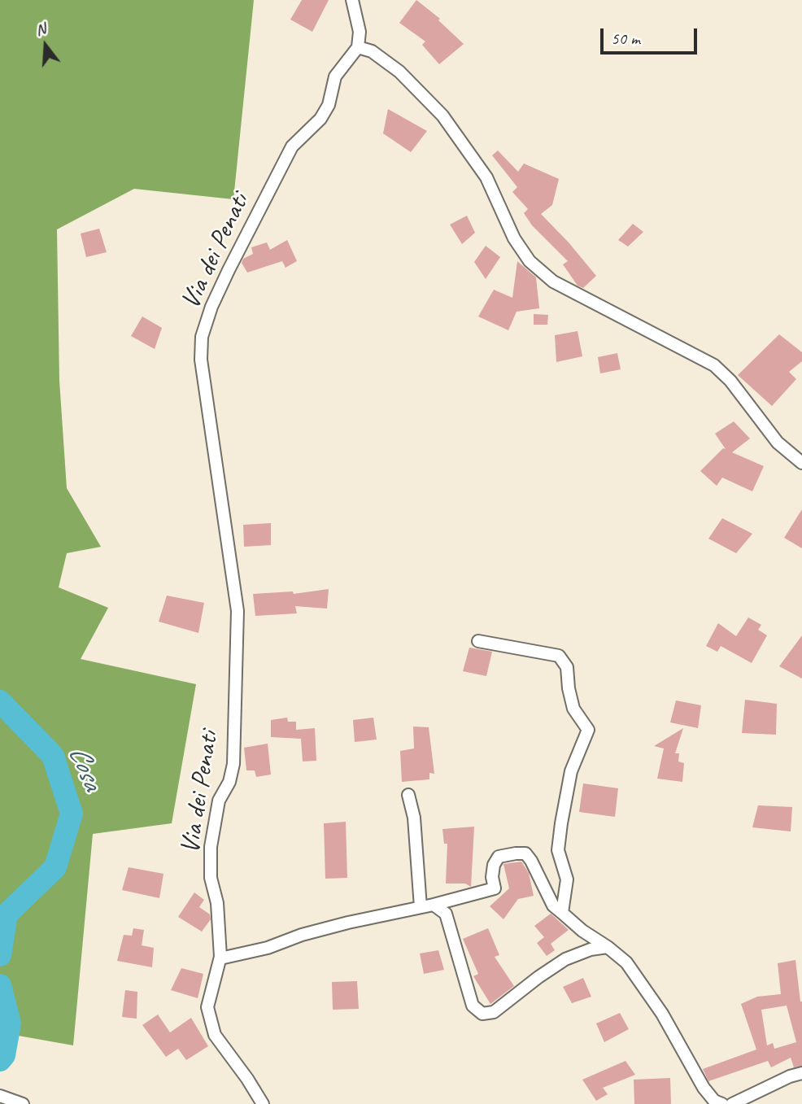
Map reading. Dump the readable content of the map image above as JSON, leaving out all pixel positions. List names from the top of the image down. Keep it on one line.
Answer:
{"streets":{"street":["Via dei Penati"]},"water":["Cosa"],"scale_bar":"50 m","north":"top"}
